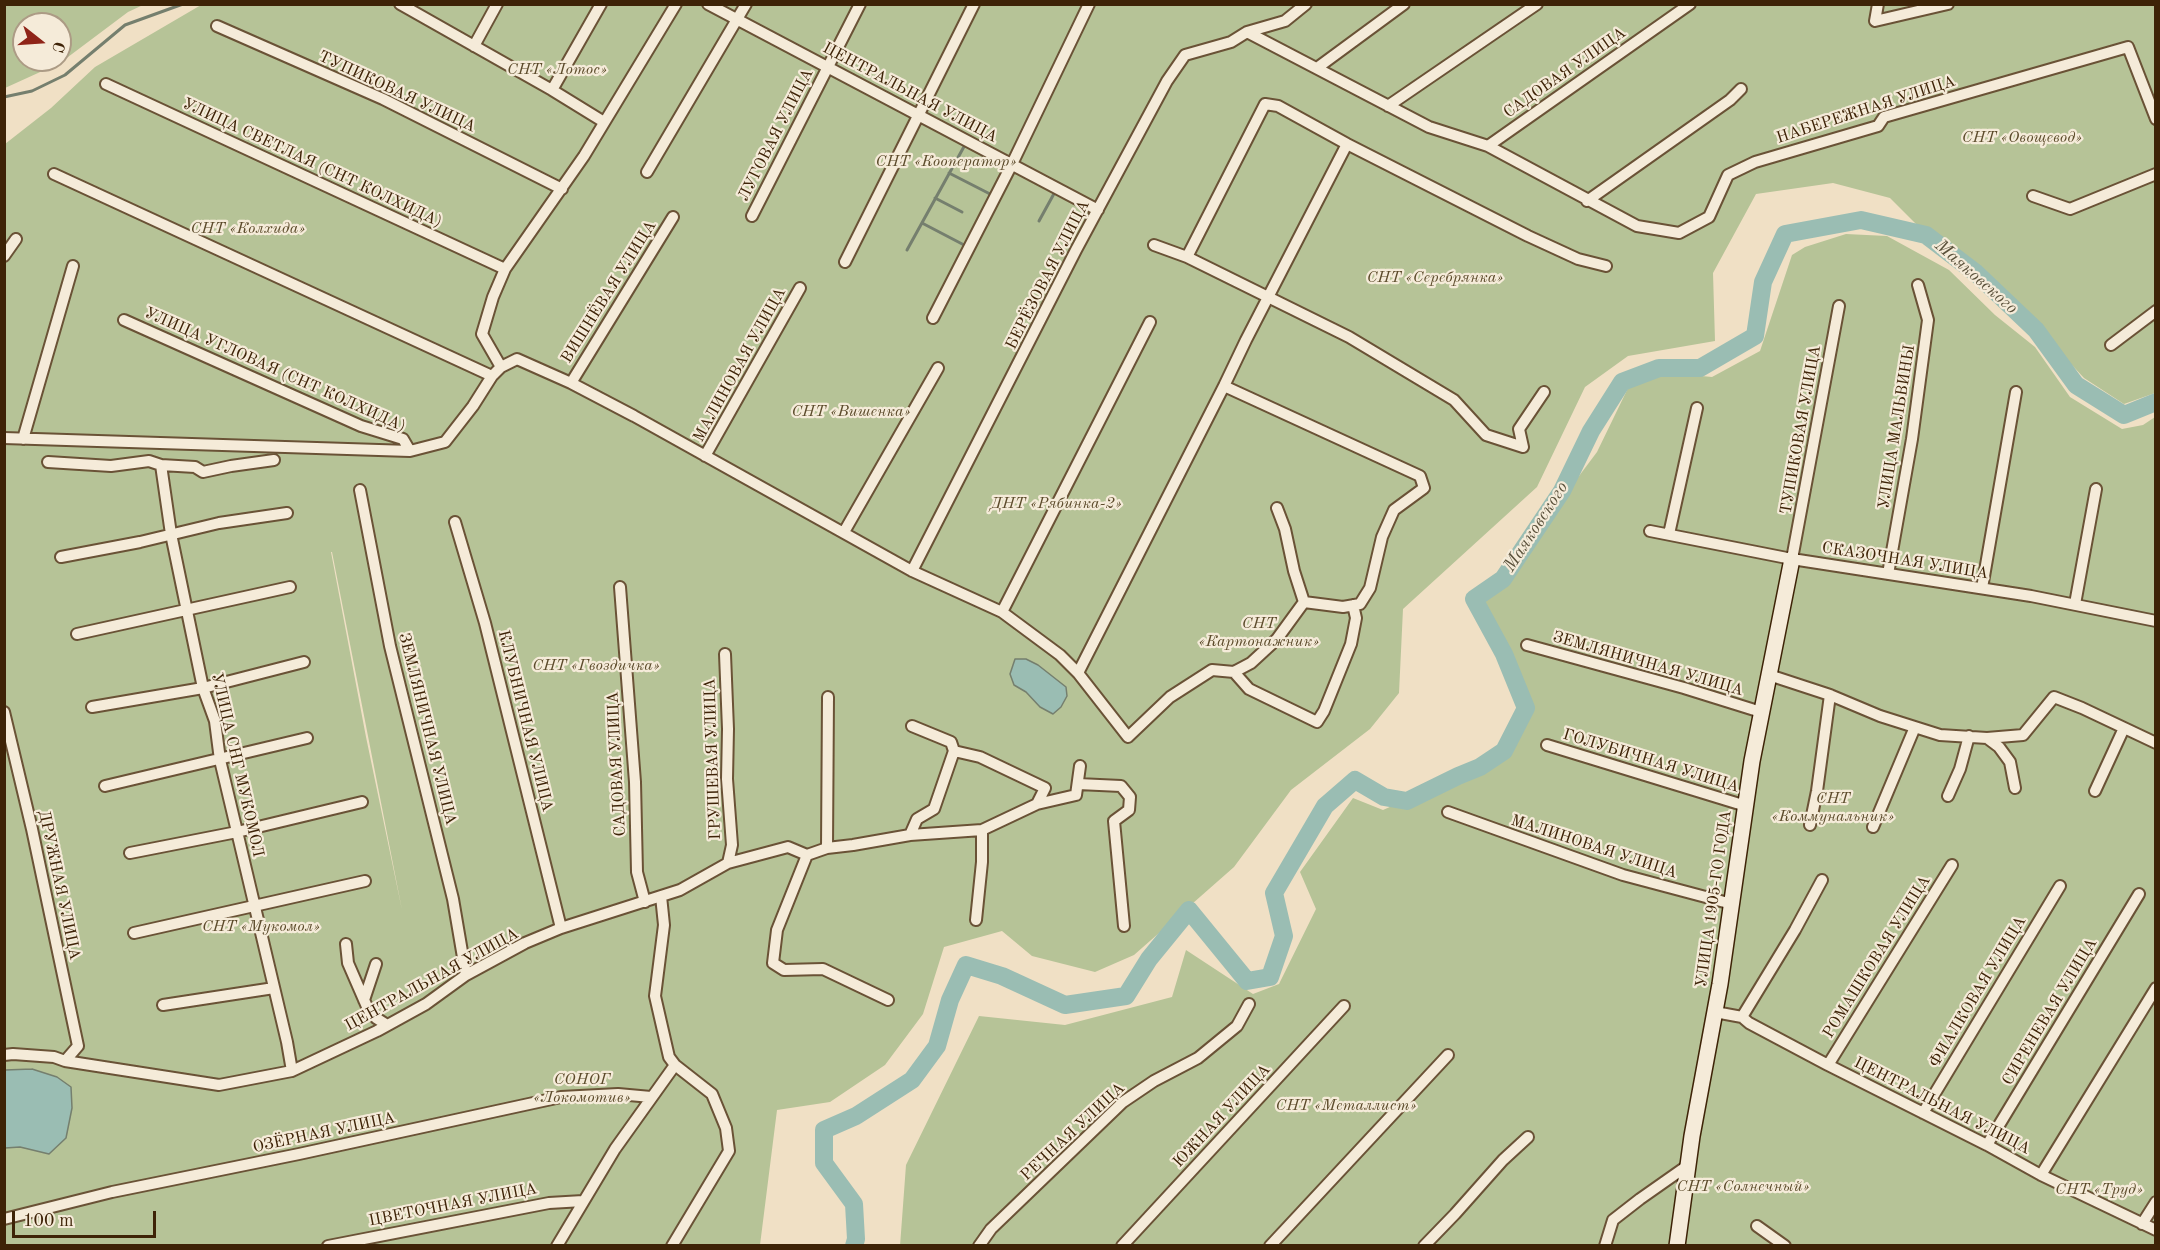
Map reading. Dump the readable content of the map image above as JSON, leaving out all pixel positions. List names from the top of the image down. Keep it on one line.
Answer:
{"streets":{"street":["САДОВАЯ УЛИЦА","ТУПИКОВАЯ УЛИЦА","ЦЕНТРАЛЬНАЯ УЛИЦА","НАБЕРЕЖНАЯ УЛИЦА","ЛУГОВАЯ УЛИЦА","УЛИЦА СВЕТЛАЯ (СНТ КОЛХИДА)","БЕРЁЗОВАЯ УЛИЦА","ВИШНЁВАЯ УЛИЦА","МАЛИНОВАЯ УЛИЦА","УЛИЦА УГЛОВАЯ (СНТ КОЛХИДА)","УЛИЦА МАЛЬВИНЫ","СКАЗОЧНАЯ УЛИЦА","ЗЕМЛЯНИЧНАЯ УЛИЦА","КЛУБНИЧНАЯ УЛИЦА","ГРУШЕВАЯ УЛИЦА","ГОЛУБИЧНАЯ УЛИЦА","УЛИЦА СНГ МУКОМОЛ","ДРУЖНАЯ УЛИЦА","УЛИЦА 1905-ГО ГОДА","РОМАШКОВАЯ УЛИЦА","ФИАЛКОВАЯ УЛИЦА","СИРЕНЕВАЯ УЛИЦА","ЮЖНАЯ УЛИЦА","РЕЧНАЯ УЛИЦА","ОЗЁРНАЯ УЛИЦА","ЦВЕТОЧНАЯ УЛИЦА"]},"crossings":[["САДОВАЯ УЛИЦА","ЦЕНТРАЛЬНАЯ УЛИЦА"],["ТУПИКОВАЯ УЛИЦА","СКАЗОЧНАЯ УЛИЦА"],["ТУПИКОВАЯ УЛИЦА","УЛИЦА 1905-ГО ГОДА"],["ЦЕНТРАЛЬНАЯ УЛИЦА","ЛУГОВАЯ УЛИЦА"],["ЦЕНТРАЛЬНАЯ УЛИЦА","БЕРЁЗОВАЯ УЛИЦА"],["ЦЕНТРАЛЬНАЯ УЛИЦА","ЗЕМЛЯНИЧНАЯ УЛИЦА"],["ЦЕНТРАЛЬНАЯ УЛИЦА","КЛУБНИЧНАЯ УЛИЦА"],["ЦЕНТРАЛЬНАЯ УЛИЦА","ГРУШЕВАЯ УЛИЦА"],["ЦЕНТРАЛЬНАЯ УЛИЦА","УЛИЦА СНГ МУКОМОЛ"],["ЦЕНТРАЛЬНАЯ УЛИЦА","ДРУЖНАЯ УЛИЦА"],["ЦЕНТРАЛЬНАЯ УЛИЦА","УЛИЦА 1905-ГО ГОДА"],["ЦЕНТРАЛЬНАЯ УЛИЦА","РОМАШКОВАЯ УЛИЦА"],["ЦЕНТРАЛЬНАЯ УЛИЦА","ФИАЛКОВАЯ УЛИЦА"],["ЦЕНТРАЛЬНАЯ УЛИЦА","СИРЕНЕВАЯ УЛИЦА"],["МАЛИНОВАЯ УЛИЦА","УЛИЦА 1905-ГО ГОДА"],["УЛИЦА МАЛЬВИНЫ","СКАЗОЧНАЯ УЛИЦА"],["СКАЗОЧНАЯ УЛИЦА","УЛИЦА 1905-ГО ГОДА"],["ЗЕМЛЯНИЧНАЯ УЛИЦА","УЛИЦА 1905-ГО ГОДА"],["ГОЛУБИЧНАЯ УЛИЦА","УЛИЦА 1905-ГО ГОДА"]],"water":["Маяковского"],"parks":["СНТ «Лотос»","СНТ «Овощевод»","СНТ «Кооператор»","СНТ «Колхида»","СНТ «Серебрянка»","СНТ «Вишенка»","ДНТ «Рябинка-2»","СНТ «Картонажник»","СНТ «Гвоздичка»","СНТ «Коммунальник»","СНТ «Мукомол»","СОНОГ «Локомотив»","СНТ «Металлист»","СНТ «Солнечный»","СНТ «Труд»"],"scale_bar":"100 m","north":"right"}
